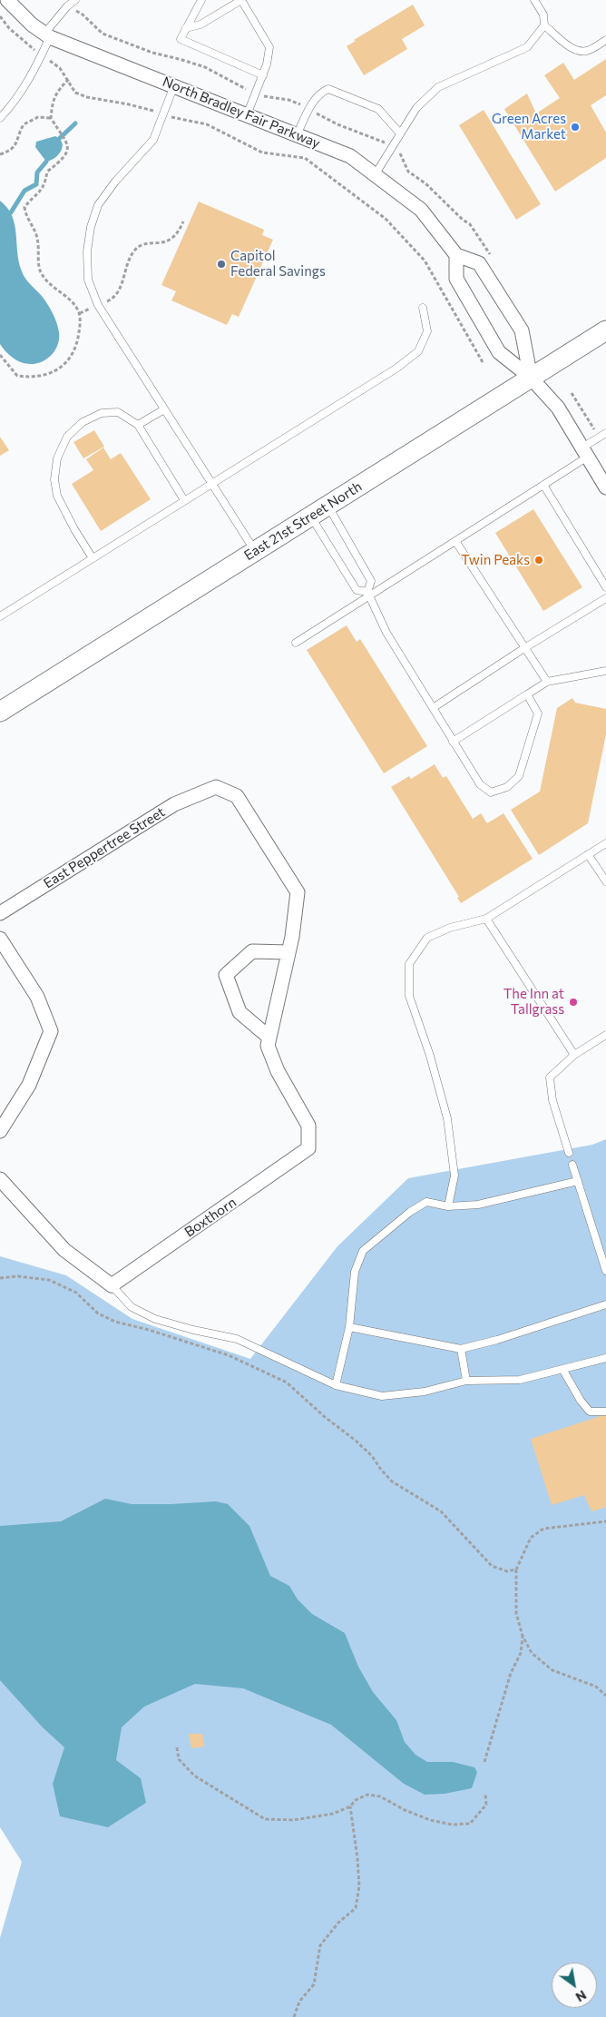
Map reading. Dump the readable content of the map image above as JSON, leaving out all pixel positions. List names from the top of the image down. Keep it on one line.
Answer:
{"streets":{"main road":["East 21st Street North"],"street":["North Bradley Fair Parkway","East Peppertree Street","Boxthorn"]},"places":["Green Acres Market","Capitol Federal Savings","Twin Peaks","The Inn at Tallgrass"],"north":"bottom right"}
